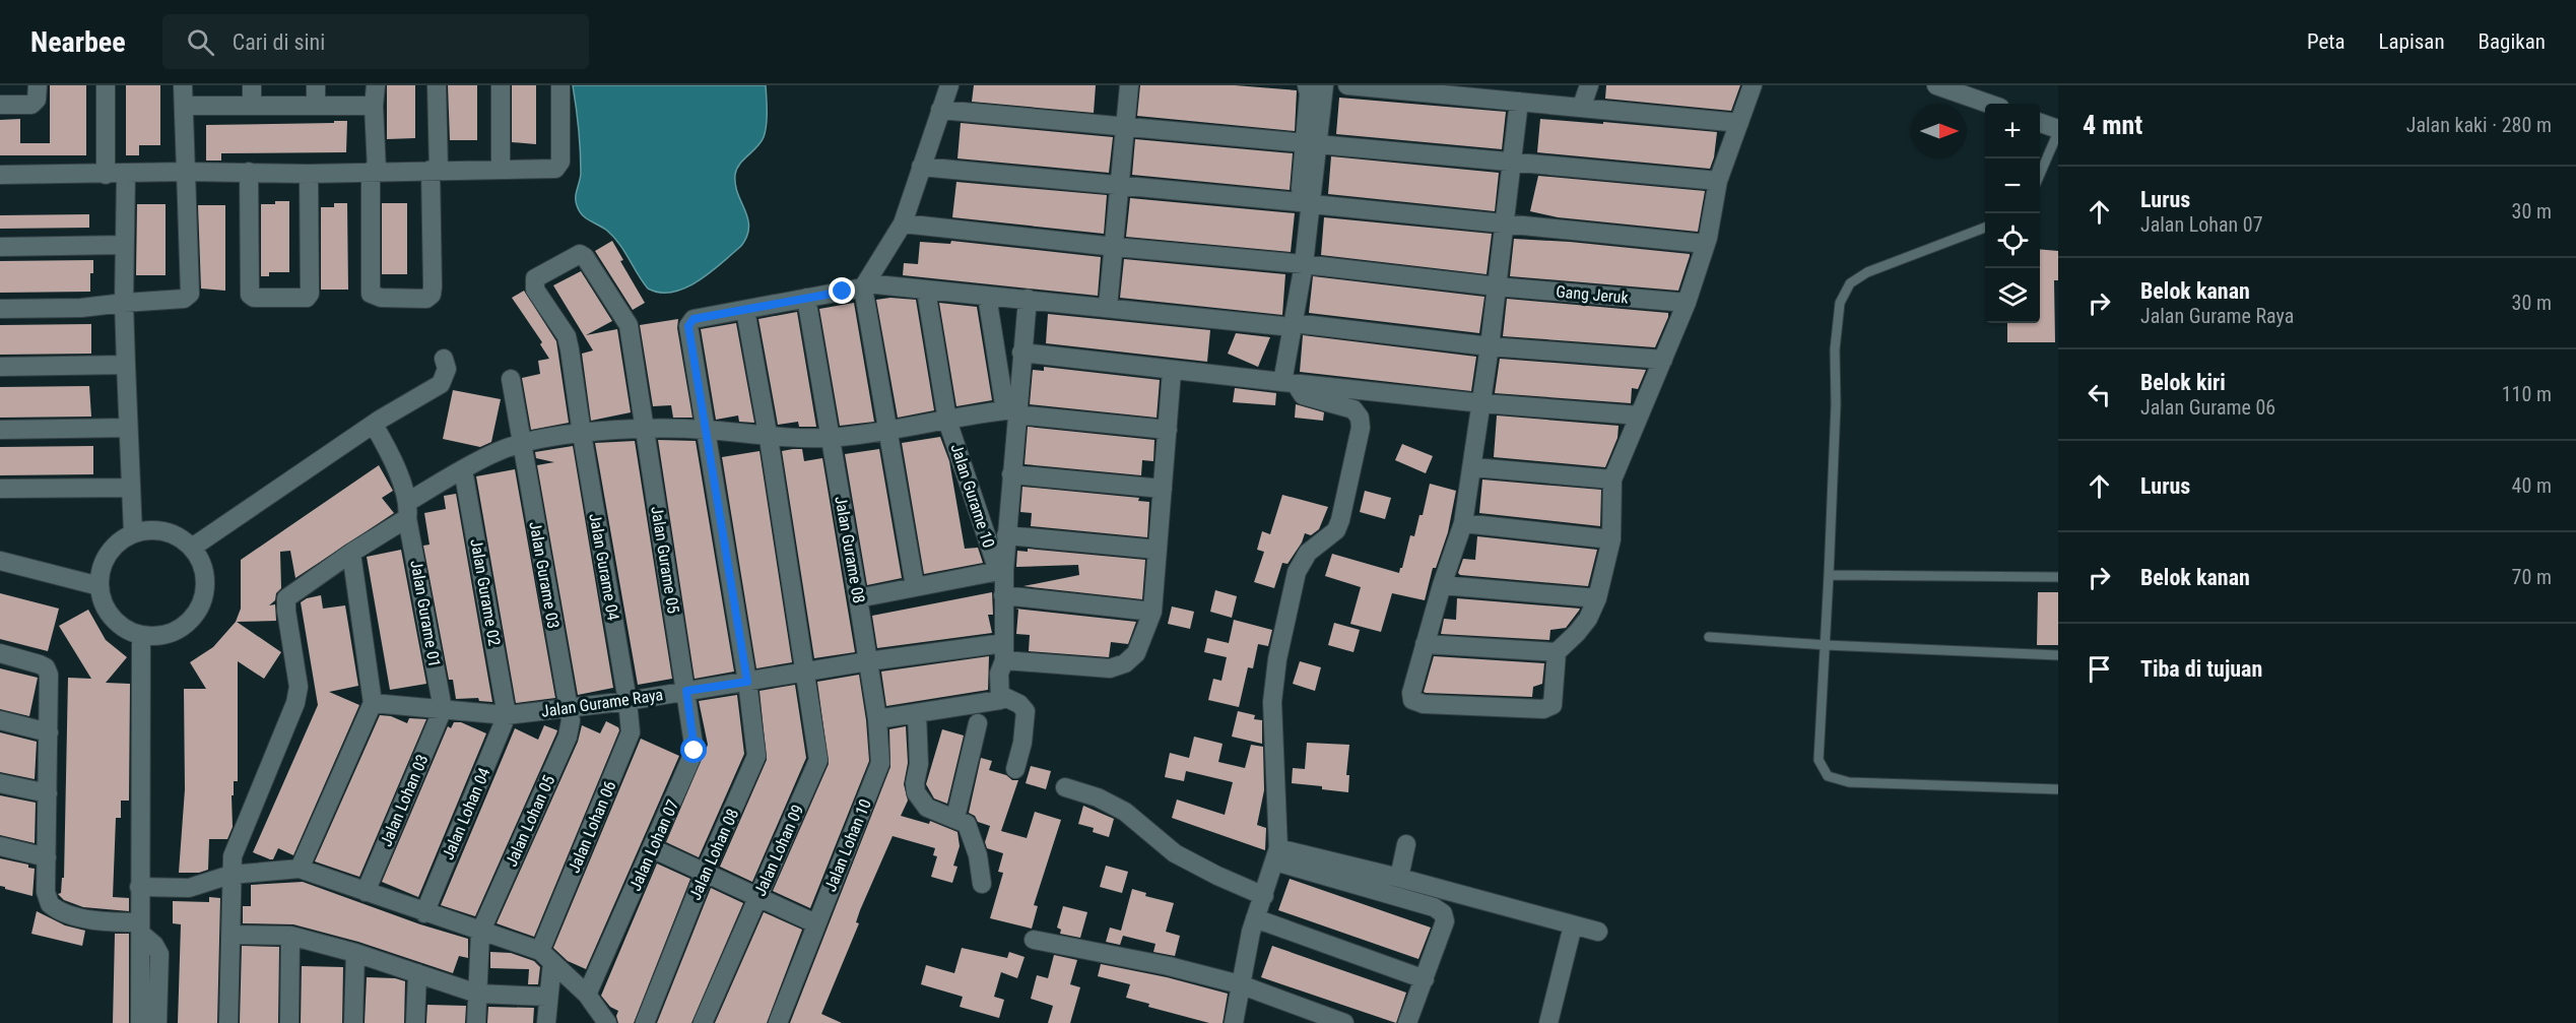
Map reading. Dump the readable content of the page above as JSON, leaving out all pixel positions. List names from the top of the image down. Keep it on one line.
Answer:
{"streets":{"street":["Gang Jeruk","Jalan Gurame 10","Jalan Gurame 08","Jalan Gurame 05","Jalan Gurame 04","Jalan Gurame 03","Jalan Gurame 02","Jalan Gurame 01","Jalan Gurame Raya","Jalan Lohan 03","Jalan Lohan 04","Jalan Lohan 05","Jalan Lohan 06","Jalan Lohan 07","Jalan Lohan 10","Jalan Lohan 09","Jalan Lohan 08"]},"crossings":[["Jalan Gurame 10","Jalan Gurame 08"],["Jalan Gurame 10","Jalan Lohan 08"],["Jalan Gurame 08","Jalan Gurame Raya"],["Jalan Gurame 08","Jalan Lohan 10"],["Jalan Gurame 08","Jalan Lohan 08"],["Jalan Gurame 05","Jalan Gurame 04"],["Jalan Gurame 05","Jalan Gurame Raya"],["Jalan Gurame 05","Jalan Lohan 07"],["Jalan Gurame 04","Jalan Gurame Raya"],["Jalan Gurame 04","Jalan Lohan 06"],["Jalan Gurame 03","Jalan Gurame Raya"],["Jalan Gurame 03","Jalan Lohan 05"],["Jalan Gurame 02","Jalan Gurame Raya"],["Jalan Gurame 02","Jalan Lohan 04"],["Jalan Gurame 01","Jalan Gurame Raya"],["Jalan Gurame 01","Jalan Lohan 03"],["Jalan Gurame Raya","Jalan Lohan 03"],["Jalan Gurame Raya","Jalan Lohan 04"],["Jalan Gurame Raya","Jalan Lohan 05"],["Jalan Gurame Raya","Jalan Lohan 06"],["Jalan Gurame Raya","Jalan Lohan 07"],["Jalan Gurame Raya","Jalan Lohan 10"],["Jalan Gurame Raya","Jalan Lohan 09"],["Jalan Gurame Raya","Jalan Lohan 08"],["Jalan Lohan 09","Jalan Lohan 08"]],"north":"right","page":{"header":"Nearbee","search":"Cari di sini","nav":["Peta","Lapisan","Bagikan"],"heading":["4 mnt","Jalan kaki · 280 m"],"map_buttons":["+","−"],"list":[["Lurus","Jalan Lohan 07","30 m"],["Belok kanan","Jalan Gurame Raya","30 m"],["Belok kiri","Jalan Gurame 06","110 m"],["Lurus","40 m"],["Belok kanan","70 m"],"Tiba di tujuan"]}}
